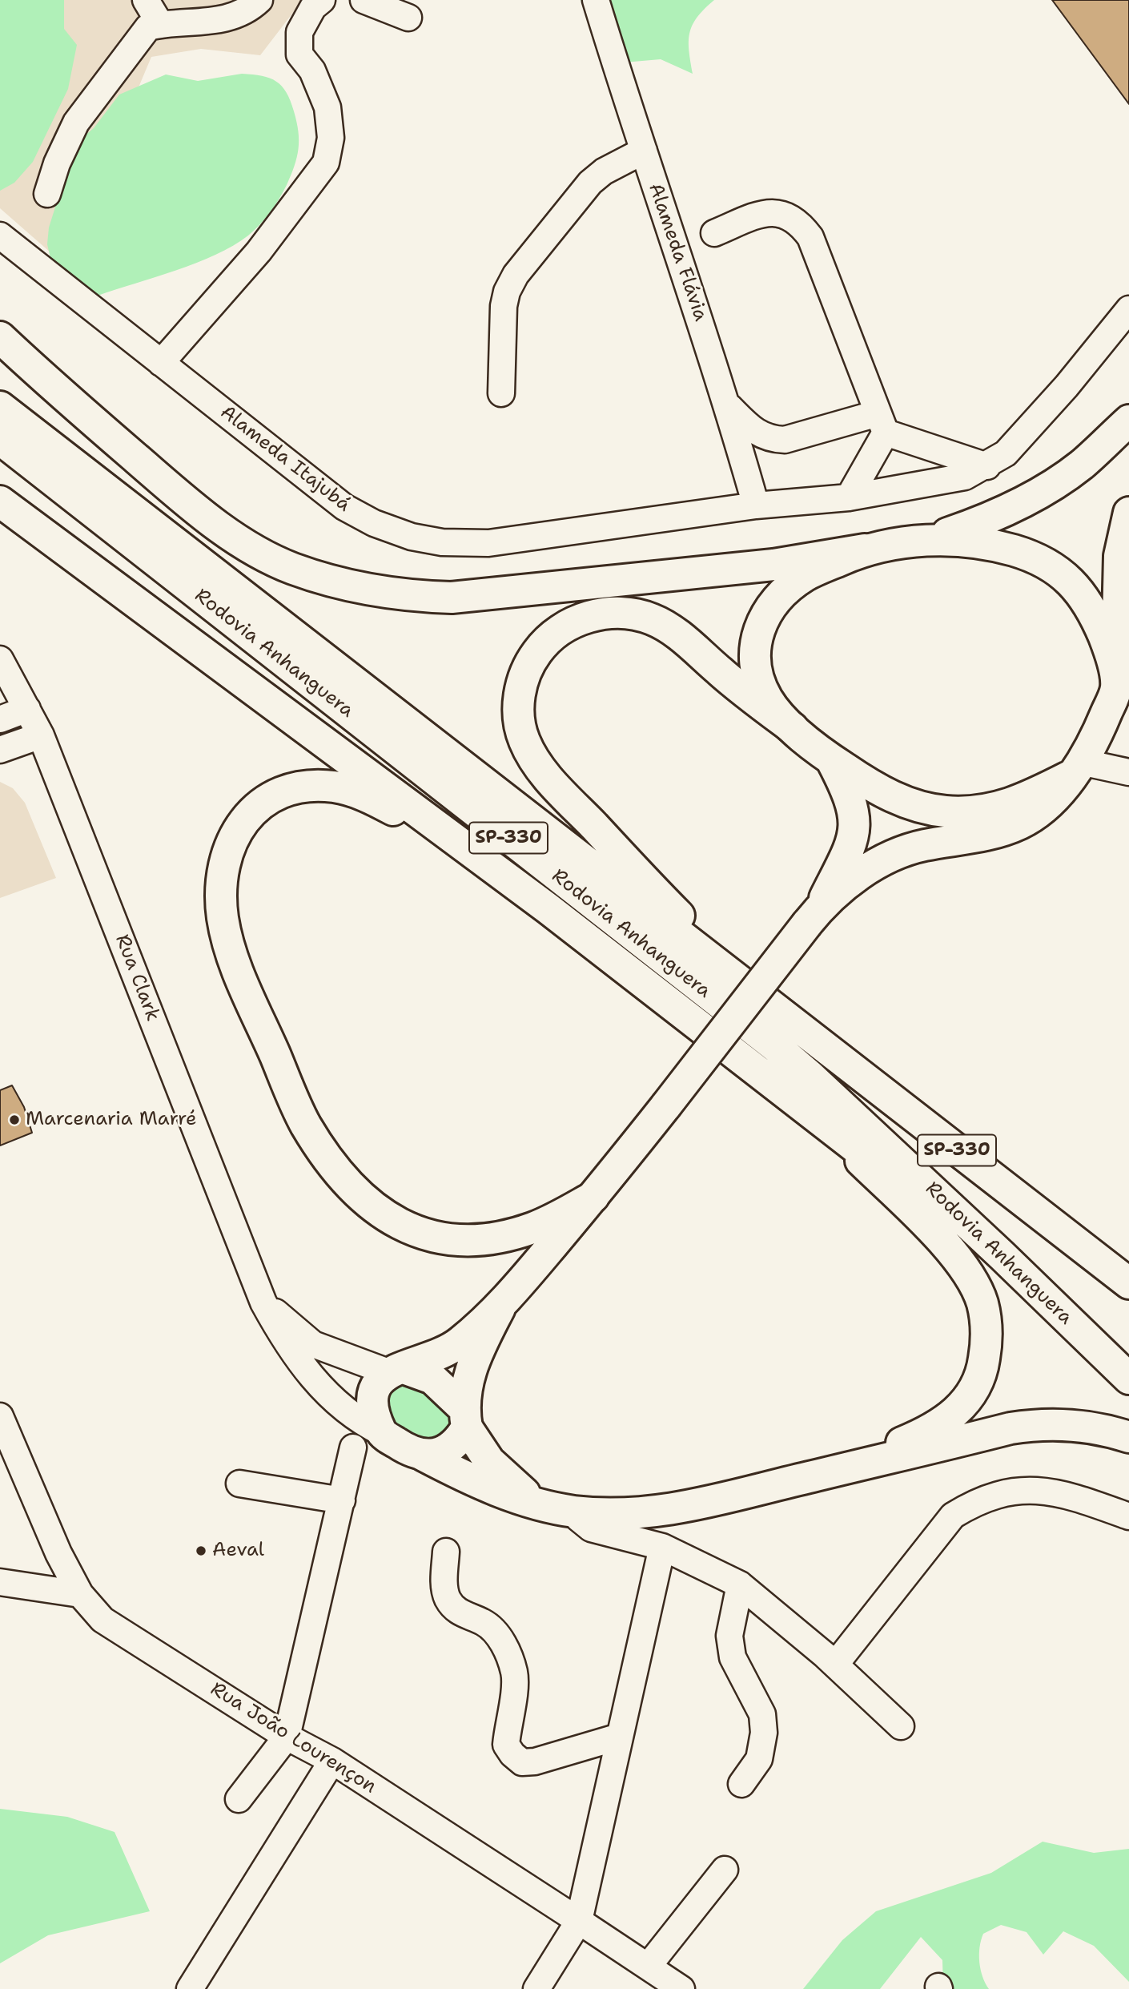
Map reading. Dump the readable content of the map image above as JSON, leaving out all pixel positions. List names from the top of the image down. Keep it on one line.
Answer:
{"streets":{"main road":["Rodovia Anhanguera","SP-330"],"street":["Alameda Flávia","Alameda Itajubá","Rua Clark","Rua João Lourençon"]},"crossings":[["Alameda Flávia","Alameda Itajubá"]],"places":["Marcenaria Marré","Aeval"]}
